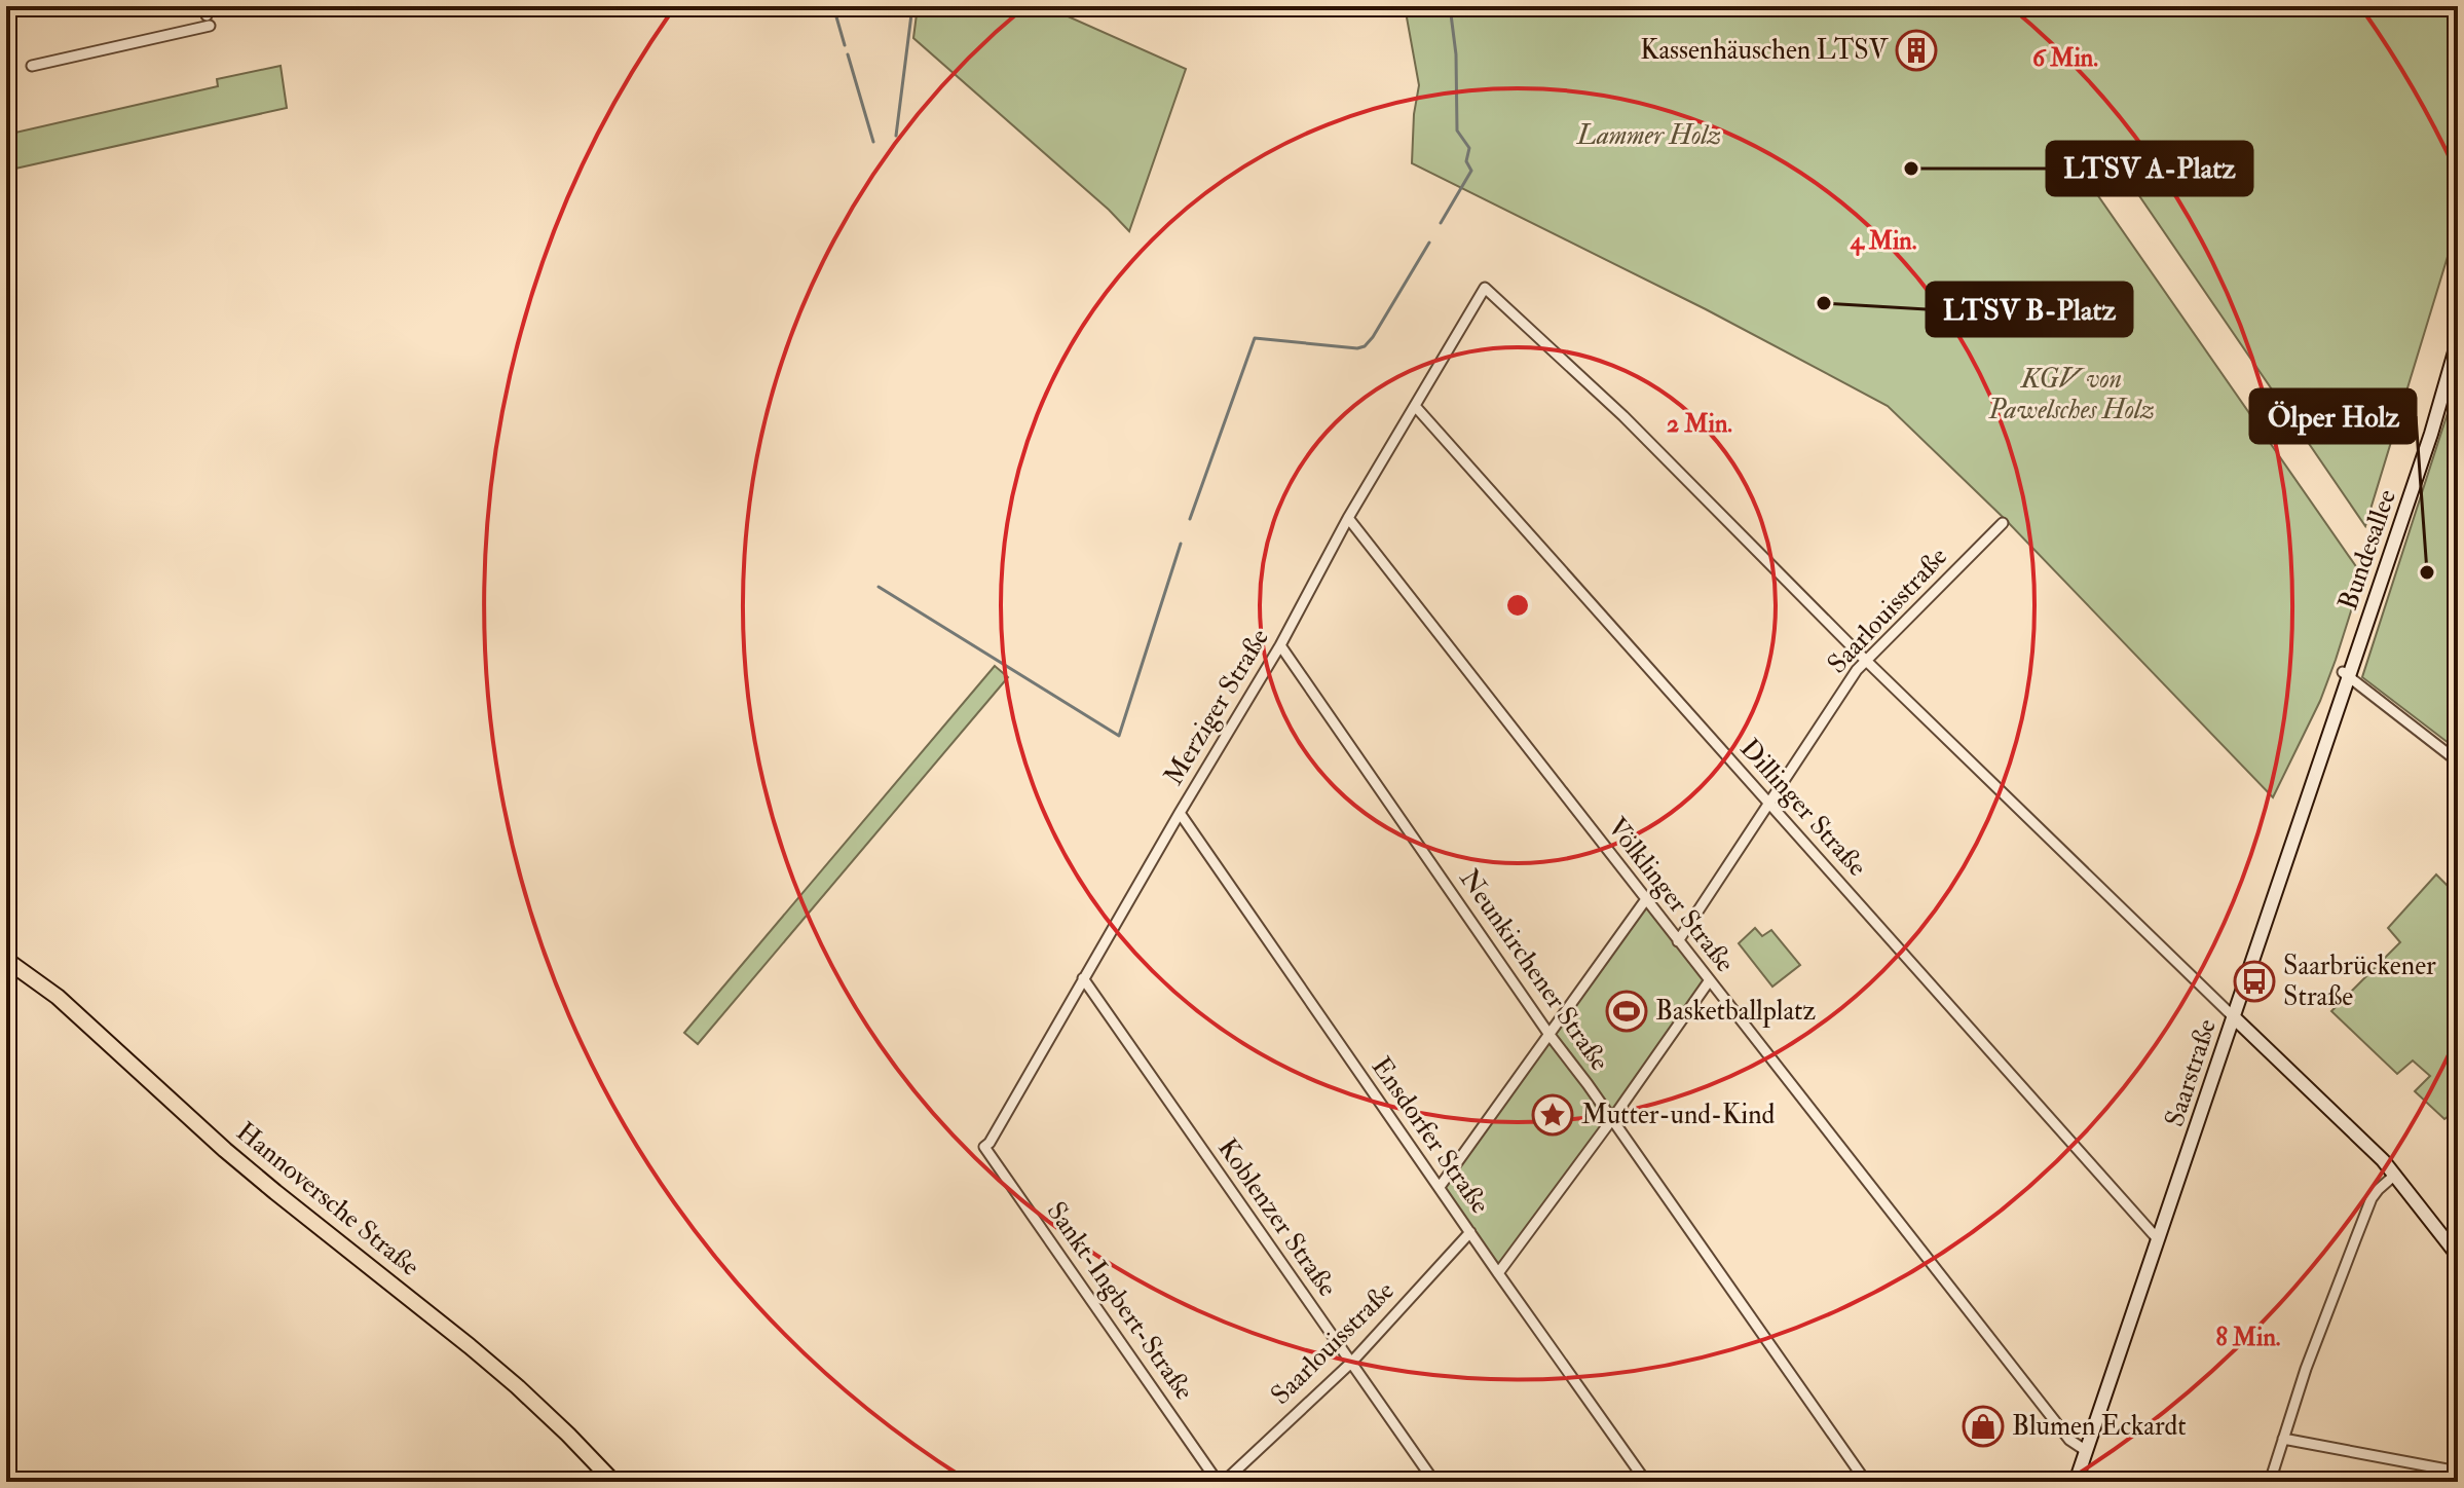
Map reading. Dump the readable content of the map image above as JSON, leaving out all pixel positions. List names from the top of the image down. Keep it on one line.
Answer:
{"streets":{"main road":["Hannoversche Straße"],"street":["Bundesallee","Saarlouisstraße","Merziger Straße","Dillinger Straße","Völklinger Straße","Neunkirchener Straße","Saarstraße","Ensdorfer Straße","Koblenzer Straße","Sankt-Ingbert-Straße"]},"crossings":[["Bundesallee","Saarstraße"],["Saarlouisstraße","Merziger Straße"],["Saarlouisstraße","Dillinger Straße"],["Saarlouisstraße","Völklinger Straße"],["Saarlouisstraße","Ensdorfer Straße"],["Saarlouisstraße","Koblenzer Straße"],["Saarlouisstraße","Sankt-Ingbert-Straße"],["Merziger Straße","Dillinger Straße"],["Merziger Straße","Völklinger Straße"],["Merziger Straße","Neunkirchener Straße"],["Merziger Straße","Ensdorfer Straße"],["Merziger Straße","Koblenzer Straße"],["Merziger Straße","Sankt-Ingbert-Straße"],["Dillinger Straße","Saarstraße"],["Völklinger Straße","Saarstraße"]],"parks":["Lammer Holz","KGV von Pawelsches Holz"],"places":{"building":["Kassenhäuschen LTSV"],"other":["LTSV A-Platz","LTSV B-Platz","Ölper Holz"],"bus stop":["Saarbrückener Straße"],"sports":["Basketballplatz"],"place":["Mutter-und-Kind"],"shop":["Blumen Eckardt"]},"rings":["6 Min.","4 Min.","2 Min.","8 Min."]}
